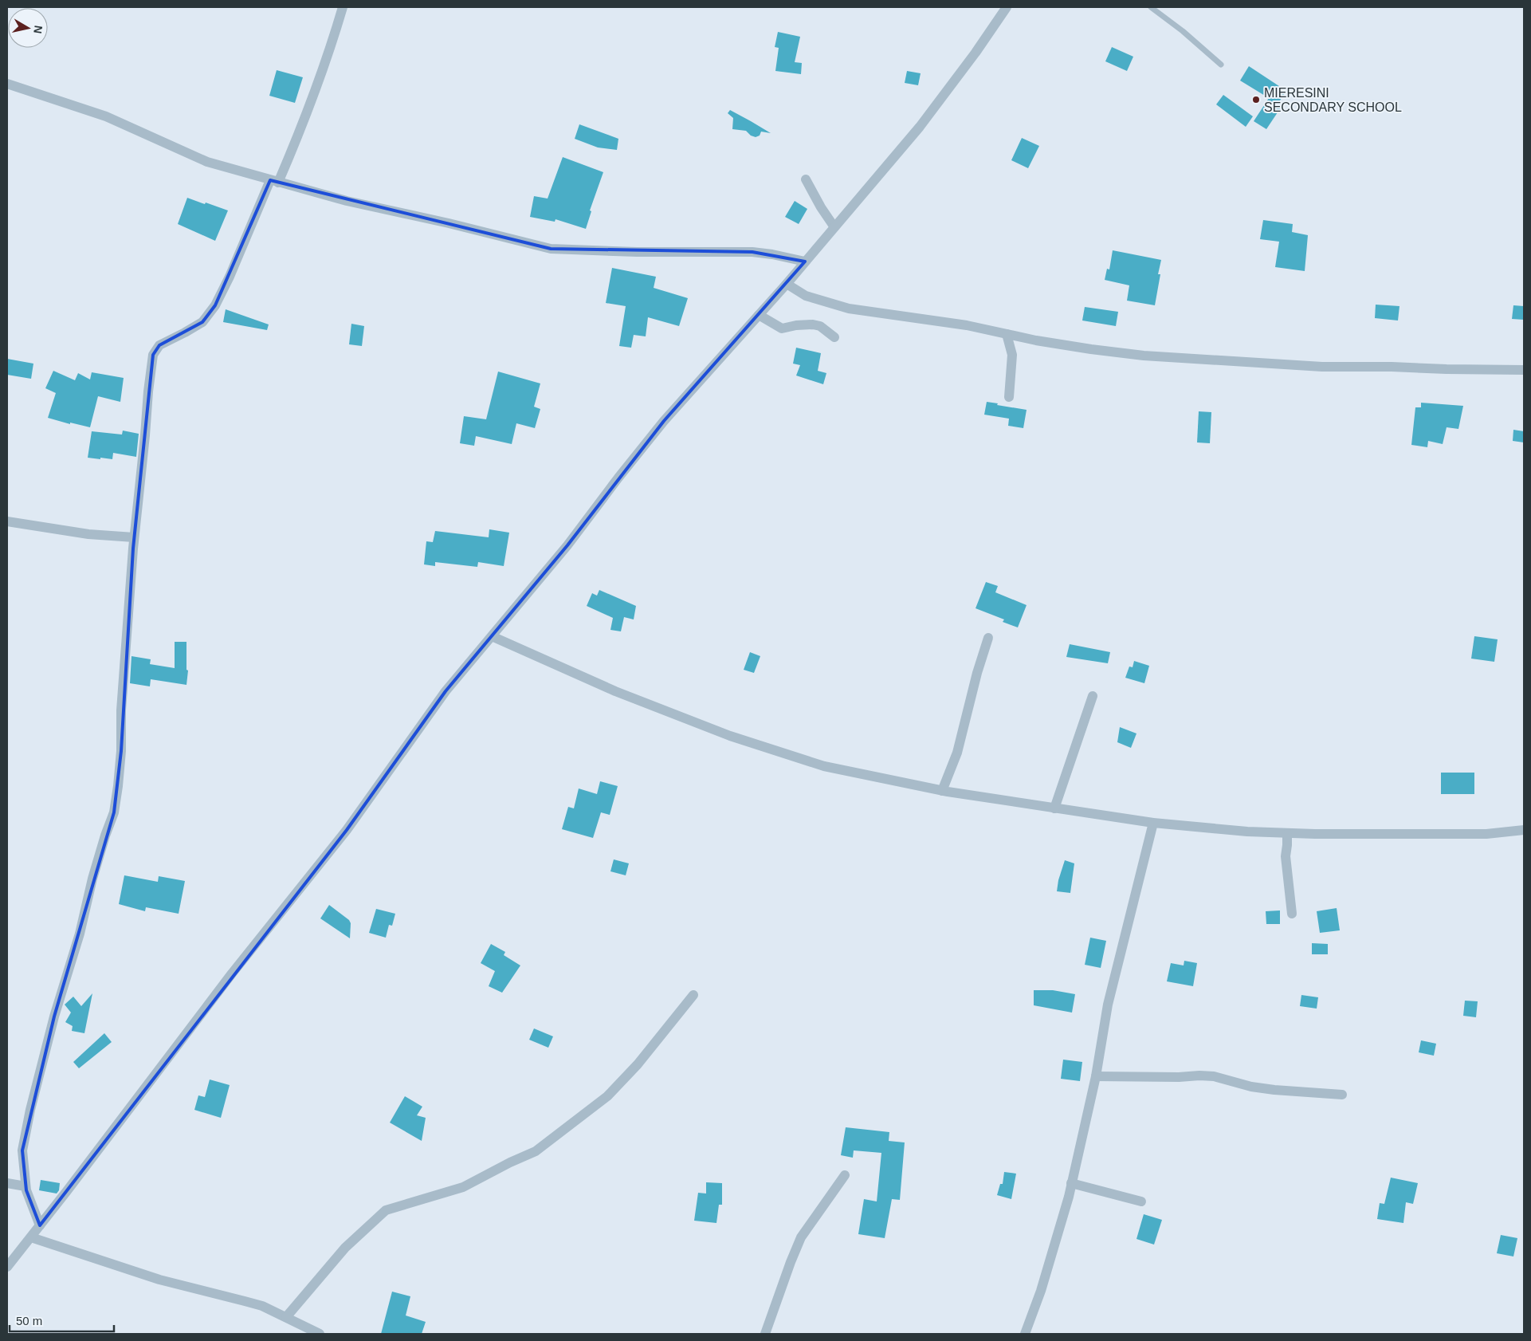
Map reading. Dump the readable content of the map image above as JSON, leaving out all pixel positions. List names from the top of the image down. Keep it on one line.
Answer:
{"places":["MIERESINI SECONDARY SCHOOL"],"scale_bar":"50 m","north":"right"}
